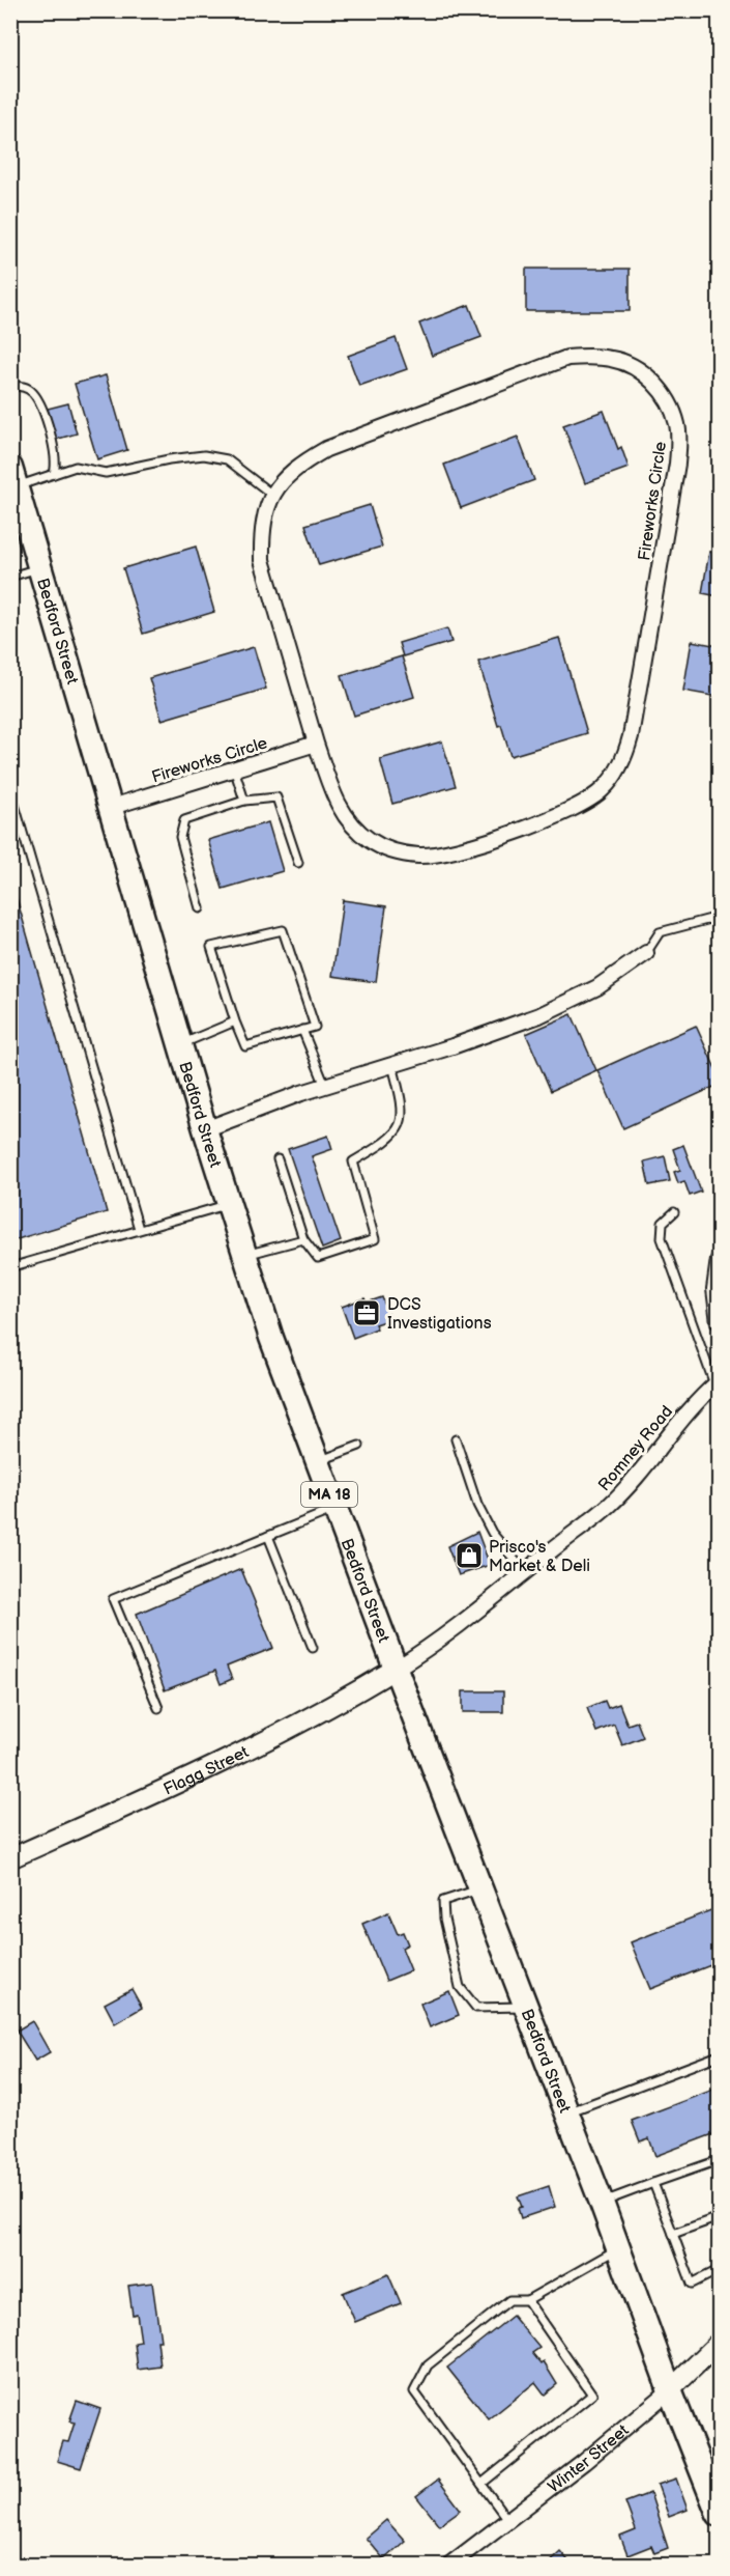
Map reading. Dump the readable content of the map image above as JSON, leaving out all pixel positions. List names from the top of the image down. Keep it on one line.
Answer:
{"streets":{"main road":["Bedford Street","MA 18"],"street":["Fireworks Circle","Romney Road","Flagg Street","Winter Street"]},"crossings":[["Fireworks Circle","Bedford Street"],["Bedford Street","Romney Road"],["Bedford Street","Flagg Street"],["Bedford Street","Winter Street"],["Romney Road","Flagg Street"]],"places":{"office":["DCS Investigations"],"shop":["Prisco's Market & Deli"]}}
